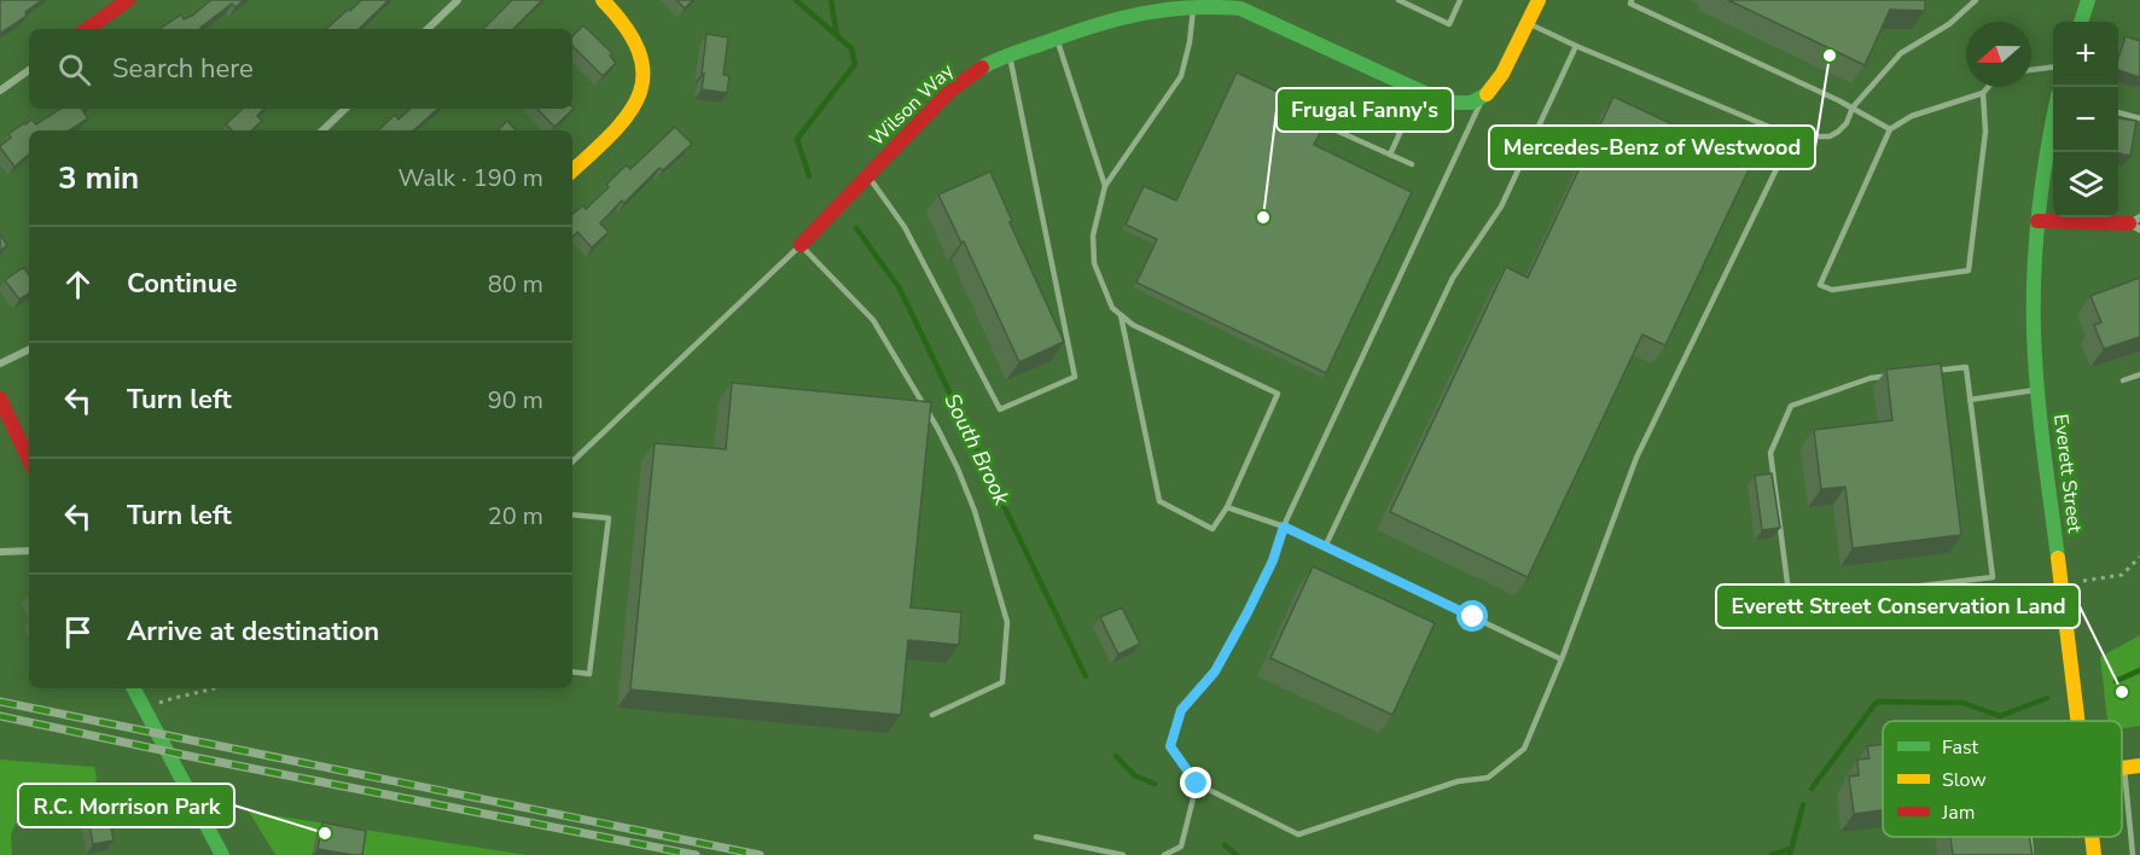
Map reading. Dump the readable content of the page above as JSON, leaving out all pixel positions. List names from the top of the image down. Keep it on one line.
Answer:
{"streets":{"street":["Wilson Way","Everett Street"]},"water":["South Brook"],"places":["Mercedes-Benz of Westwood","Frugal Fanny's","Everett Street Conservation Land","R.C. Morrison Park"],"legend":["Fast","Slow","Jam"],"north":"left","page":{"map_buttons":["+","−"],"search":"Search here","heading":["3 min","Walk · 190 m"],"list":[["Continue","80 m"],["Turn left","90 m"],["Turn left","20 m"],"Arrive at destination"]}}
